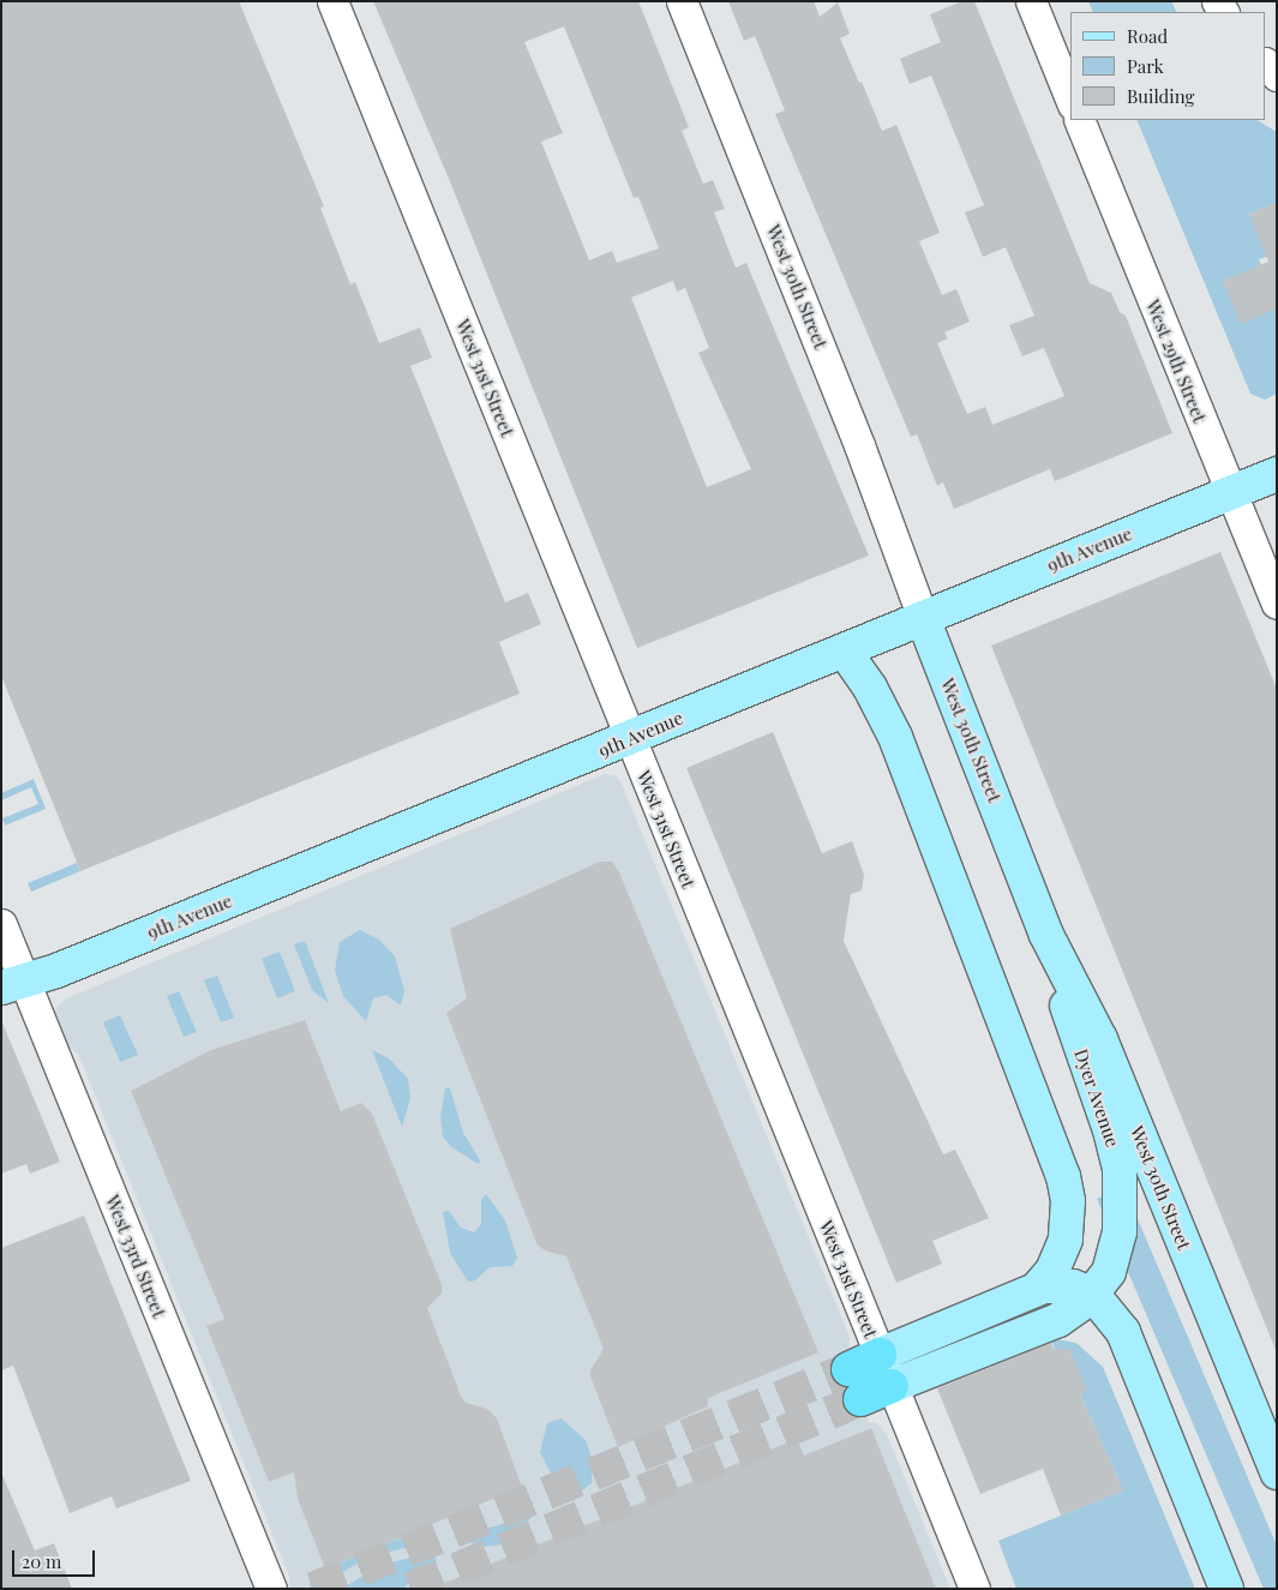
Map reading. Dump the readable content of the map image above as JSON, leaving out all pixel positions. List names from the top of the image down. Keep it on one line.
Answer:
{"streets":{"main road":["West 30th Street","9th Avenue","Dyer Avenue"],"street":["West 29th Street","West 31st Street","West 33rd Street"]},"crossings":[["West 30th Street","9th Avenue"],["West 30th Street","Dyer Avenue"],["West 29th Street","9th Avenue"],["West 31st Street","9th Avenue"],["West 31st Street","Dyer Avenue"],["9th Avenue","West 33rd Street"]],"legend":["Road","Park","Building"],"scale_bar":"20 m"}
